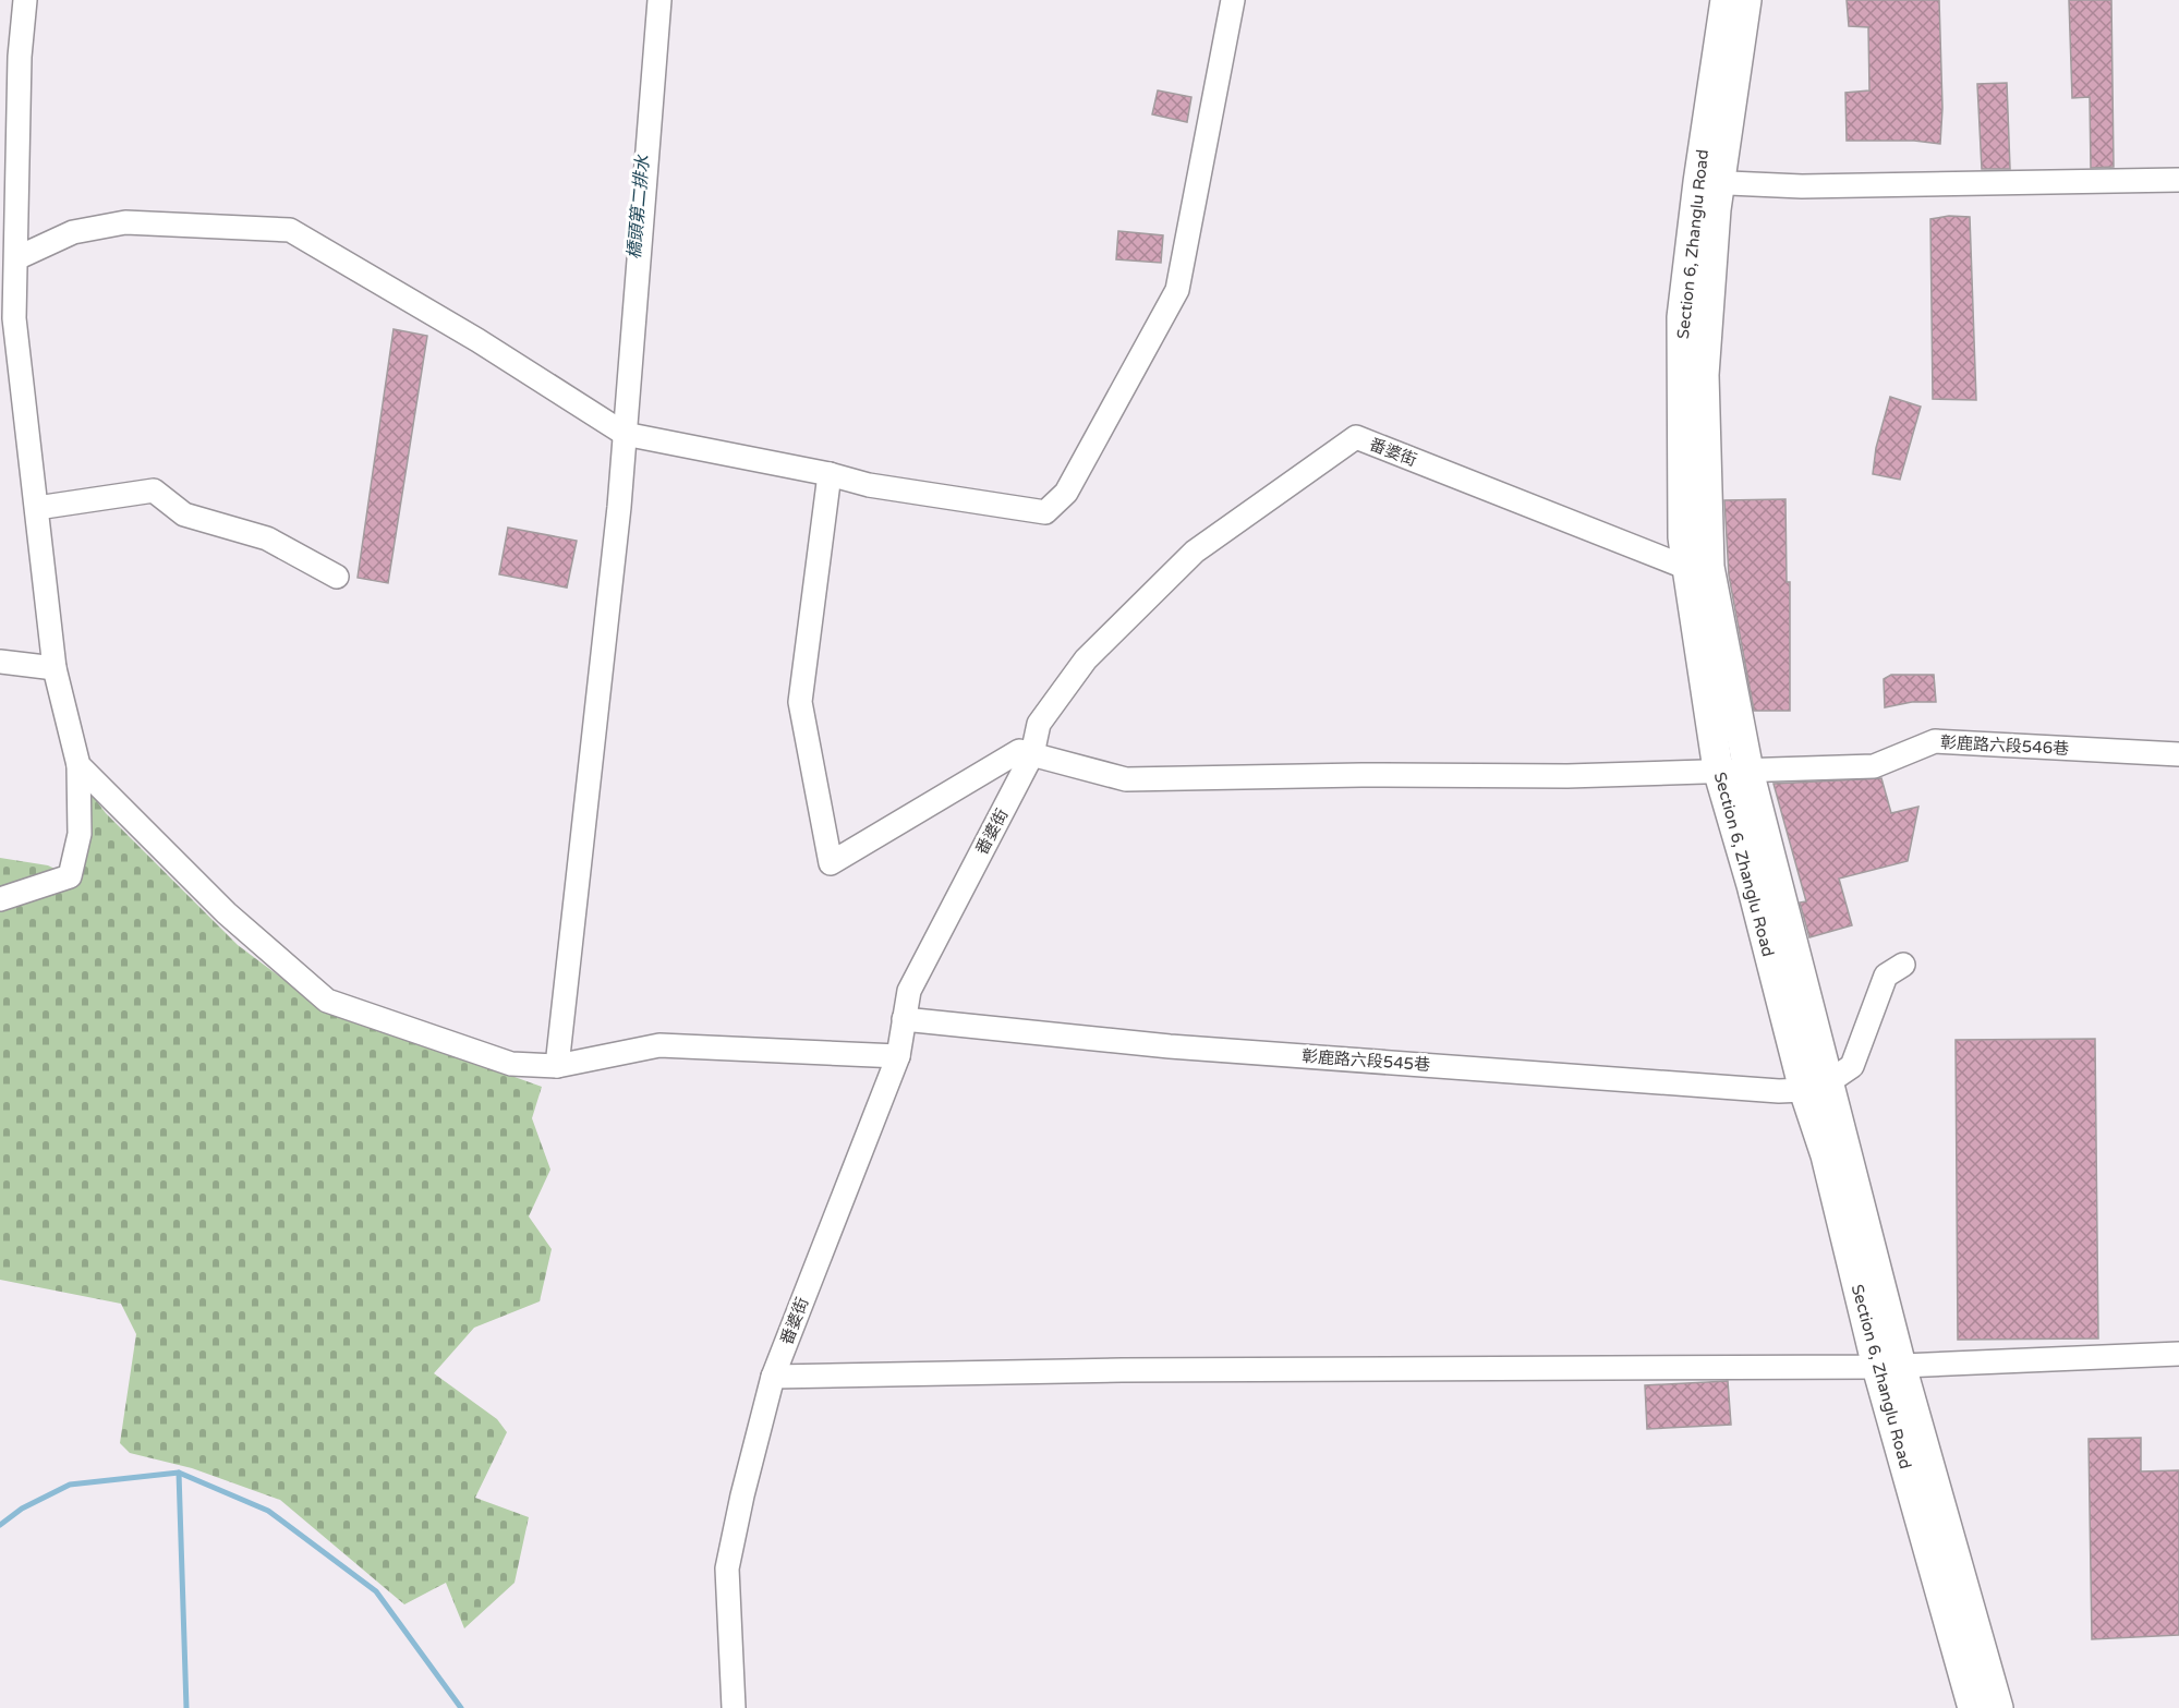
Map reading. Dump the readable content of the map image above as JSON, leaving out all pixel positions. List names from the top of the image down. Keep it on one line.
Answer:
{"streets":{"main road":["Section 6, Zhanglu Road"],"street":["番婆街","彰鹿路六段546巷","彰鹿路六段545巷"]},"crossings":[["Section 6, Zhanglu Road","番婆街"],["Section 6, Zhanglu Road","彰鹿路六段546巷"],["Section 6, Zhanglu Road","彰鹿路六段545巷"],["番婆街","彰鹿路六段546巷"],["番婆街","彰鹿路六段545巷"]],"water":["橋頭第二排水"]}
